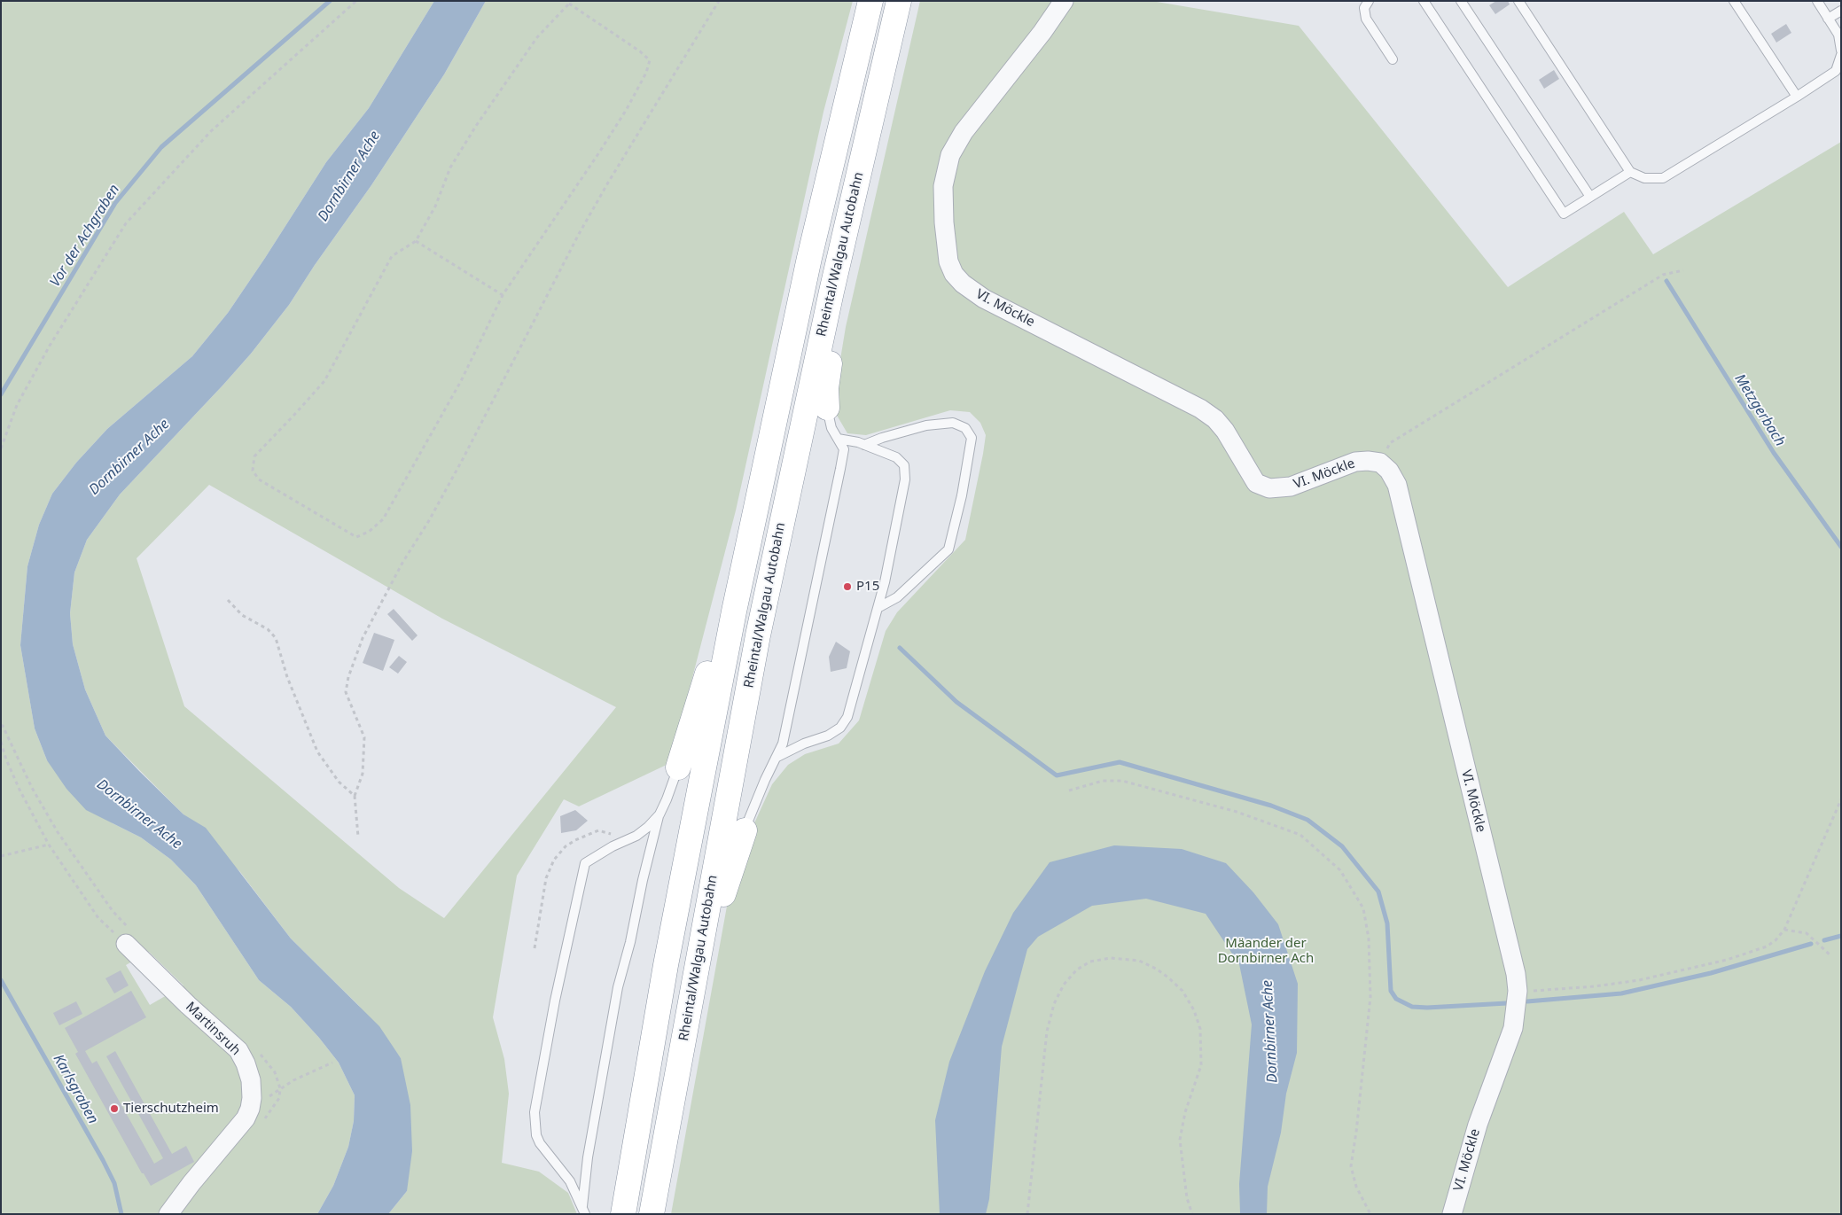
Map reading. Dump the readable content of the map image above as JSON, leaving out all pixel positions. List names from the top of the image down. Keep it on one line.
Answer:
{"streets":{"highway":["Rheintal/Walgau Autobahn"],"street":["VI. Möckle","Martinsruh"]},"water":["Dornbirner Ache","Vor der Achgraben","Metzgerbach","Karlsgraben"],"parks":["Mäander der Dornbirner Ach"],"places":["P15","Tierschutzheim"]}
